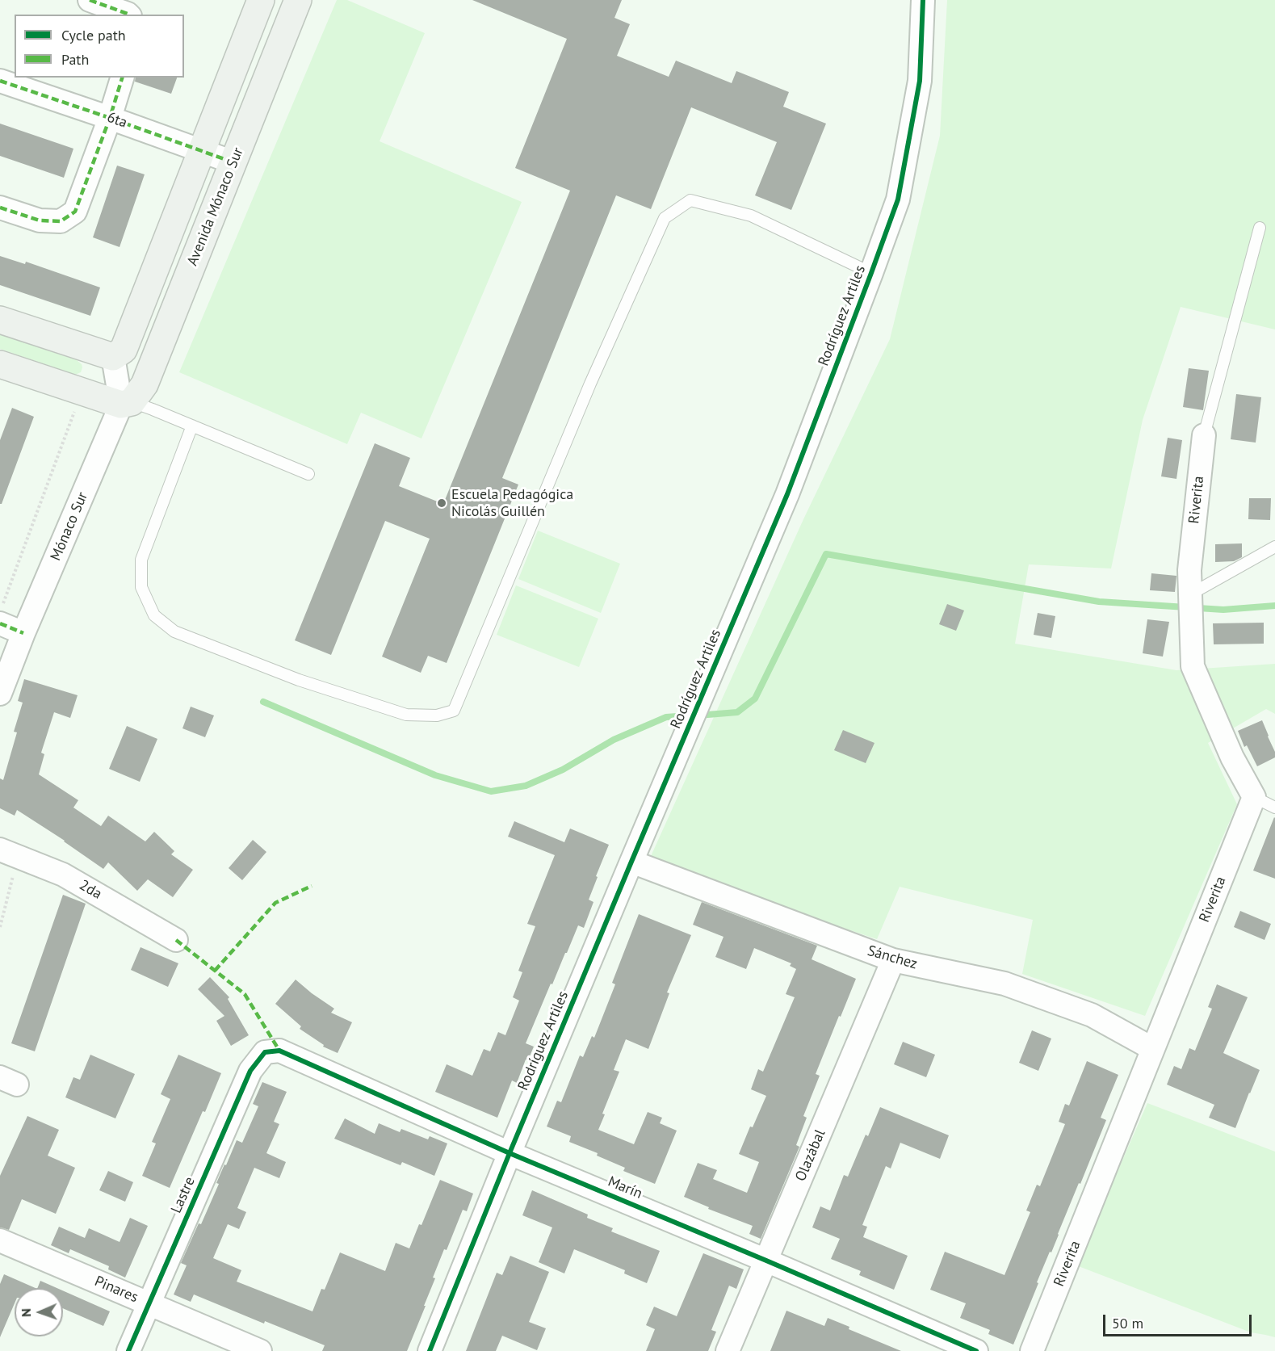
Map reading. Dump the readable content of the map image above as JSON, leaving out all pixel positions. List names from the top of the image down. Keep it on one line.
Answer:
{"streets":{"main road":["Avenida Mónaco Sur"],"street":["6ta","Rodríguez Artiles","Riverita","Mónaco Sur","2da","Sánchez","Olazábal","Marín","Lastre","Pinares"]},"crossings":[["6ta","Avenida Mónaco Sur"],["Avenida Mónaco Sur","Mónaco Sur"],["Rodríguez Artiles","Sánchez"],["Rodríguez Artiles","Marín"],["Riverita","Sánchez"],["Sánchez","Olazábal"],["Olazábal","Marín"],["Marín","Lastre"],["Lastre","Pinares"]],"places":["Escuela Pedagógica Nicolás Guillén"],"legend":["Cycle path","Path"],"scale_bar":"50 m","north":"left"}
